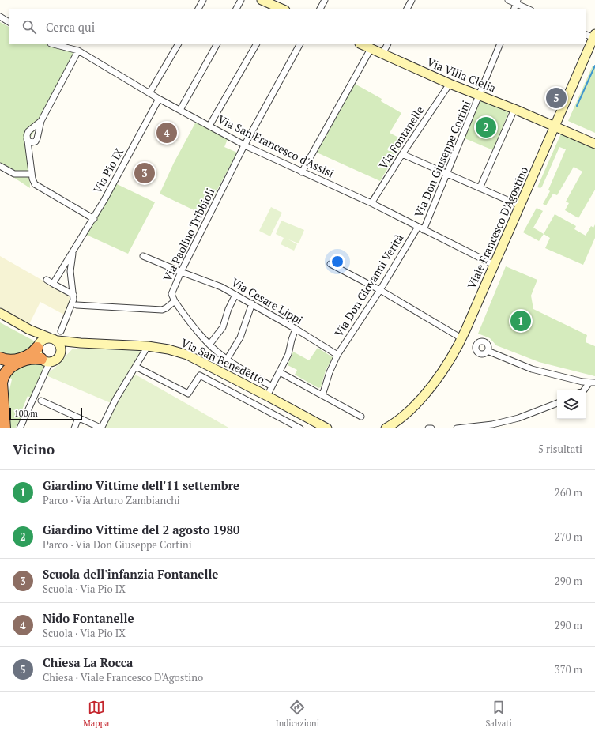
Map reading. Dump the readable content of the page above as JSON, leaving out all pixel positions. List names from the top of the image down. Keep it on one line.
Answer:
{"streets":{"street":["Via Villa Clelia","Via Fontanelle","Via San Francesco d'Assisi","Via Don Giuseppe Cortini","Via Pio IX","Viale Francesco D'Agostino","Via Paolino Tribbioli","Via Don Giovanni Verità","Via Cesare Lippi","Via San Benedetto"]},"crossings":[["Via Villa Clelia","Via Fontanelle"],["Via Villa Clelia","Via Don Giuseppe Cortini"],["Via Villa Clelia","Viale Francesco D'Agostino"],["Via Fontanelle","Via San Francesco d'Assisi"],["Via San Francesco d'Assisi","Via Don Giuseppe Cortini"],["Via San Francesco d'Assisi","Via Pio IX"],["Via San Francesco d'Assisi","Viale Francesco D'Agostino"],["Via San Francesco d'Assisi","Via Paolino Tribbioli"],["Via San Francesco d'Assisi","Via Don Giovanni Verità"],["Via Paolino Tribbioli","Via Cesare Lippi"],["Via Don Giovanni Verità","Via Cesare Lippi"]],"scale_bar":"100 m","page":{"search":"Cerca qui","pins":["5","2","4","3","1"],"scale":"100 m","heading":["Vicino","5 risultati"],"list":[{"mark":"1","name":"Giardino Vittime dell'11 settembre","note":"Parco · Via Arturo Zambianchi","value":"260 m"},{"mark":"2","name":"Giardino Vittime del 2 agosto 1980","note":"Parco · Via Don Giuseppe Cortini","value":"270 m"},{"mark":"3","name":"Scuola dell'infanzia Fontanelle","note":"Scuola · Via Pio IX","value":"290 m"},{"mark":"4","name":"Nido Fontanelle","note":"Scuola · Via Pio IX","value":"290 m"},{"mark":"5","name":"Chiesa La Rocca","note":"Chiesa · Viale Francesco D'Agostino","value":"370 m"}],"nav":["Mappa","Indicazioni","Salvati"]}}
